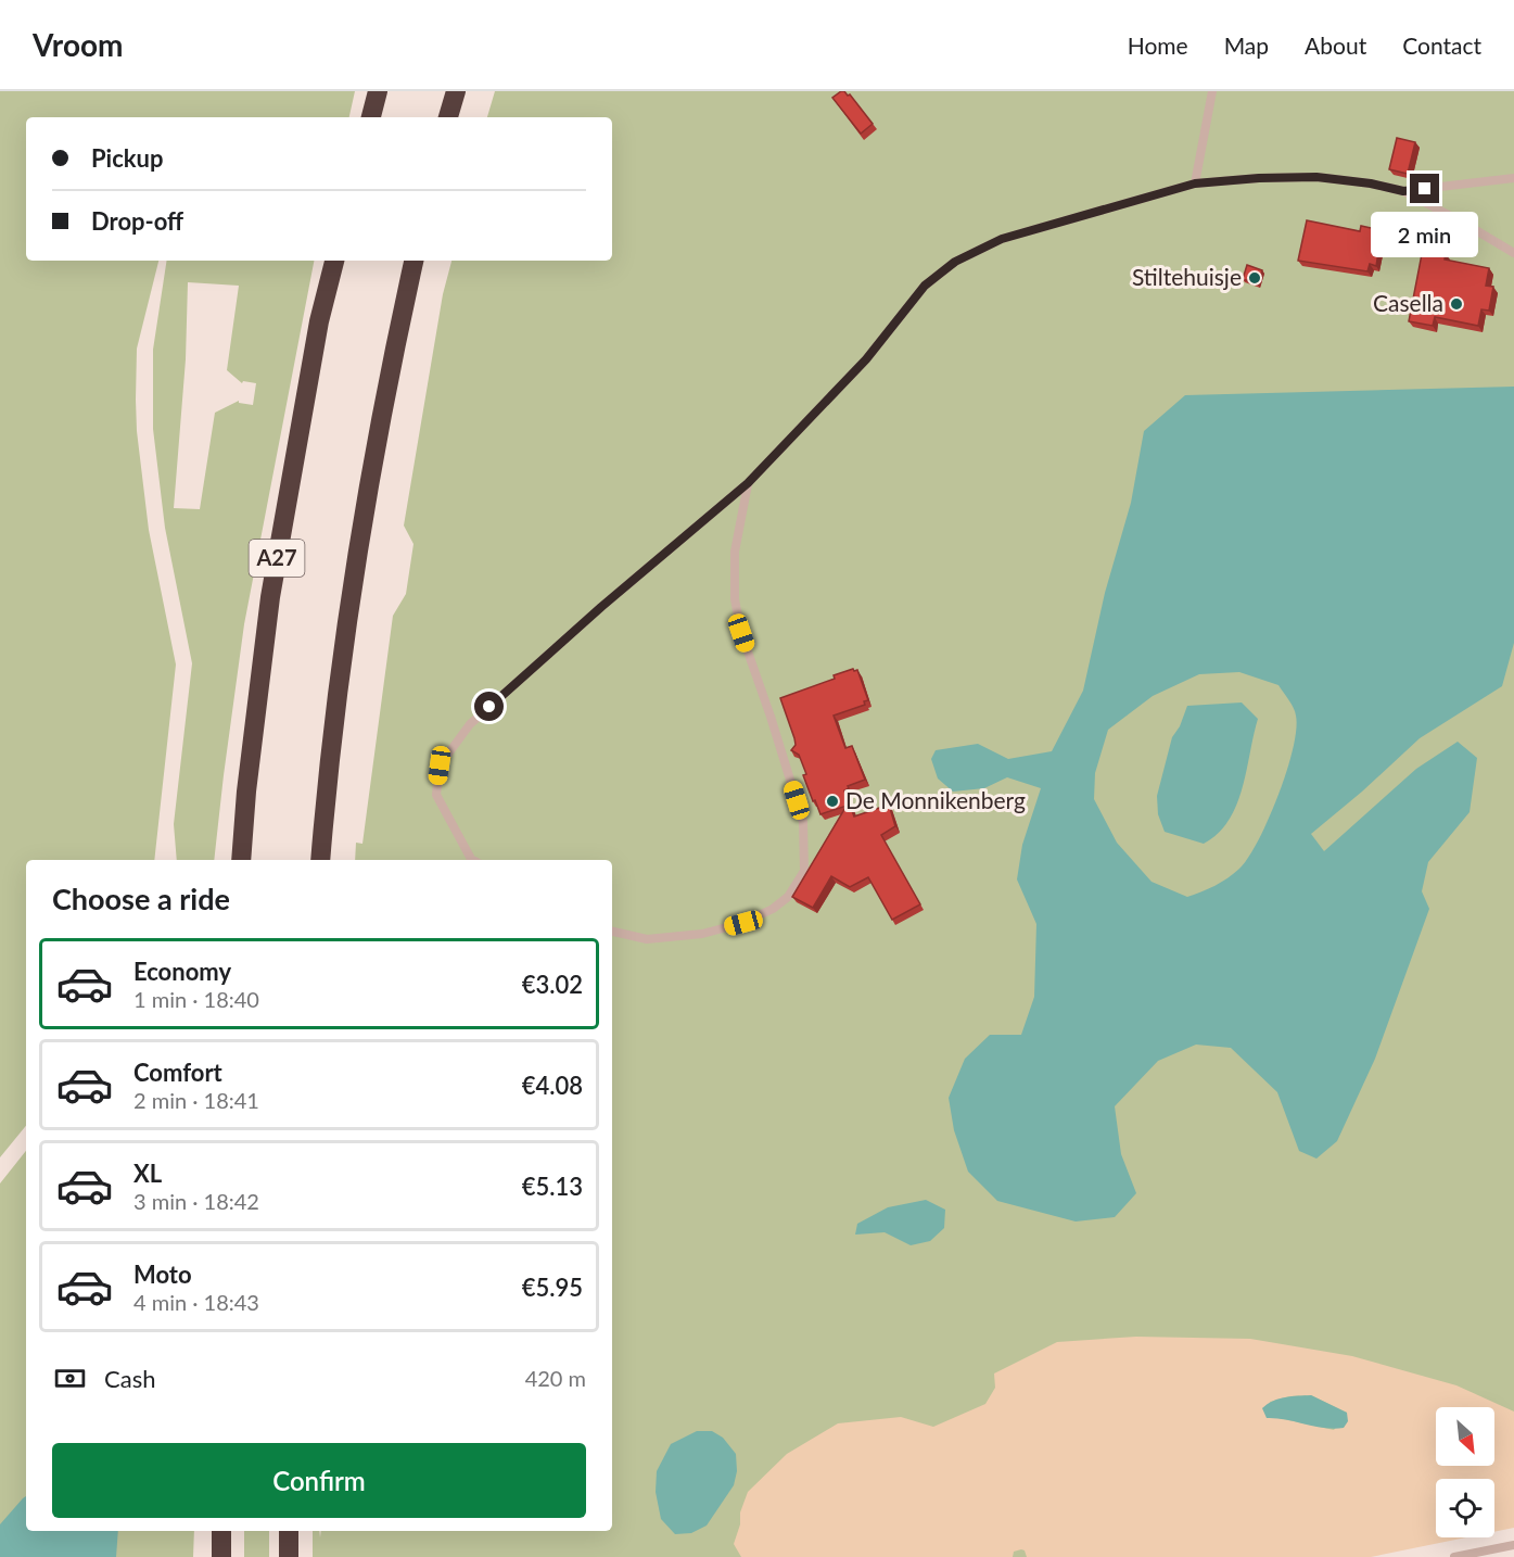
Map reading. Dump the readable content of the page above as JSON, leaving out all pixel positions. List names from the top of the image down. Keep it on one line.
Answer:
{"streets":{"highway":["A27"]},"places":["Stiltehuisje","Casella","De Monnikenberg"],"north":"bottom right","page":{"header":"Vroom","nav":["Home","Map","About","Contact"],"banner":["Pickup","Drop-off"],"bubble":"2 min","heading":"Choose a ride","list":[{"name":"Economy","note":"1 min · 18:40","value":"€3.02"},{"name":"Comfort","note":"2 min · 18:41","value":"€4.08"},{"name":"XL","note":"3 min · 18:42","value":"€5.13"},{"name":"Moto","note":"4 min · 18:43","value":"€5.95"}],"pay":["Cash","420 m"],"buttons":"Confirm"}}
